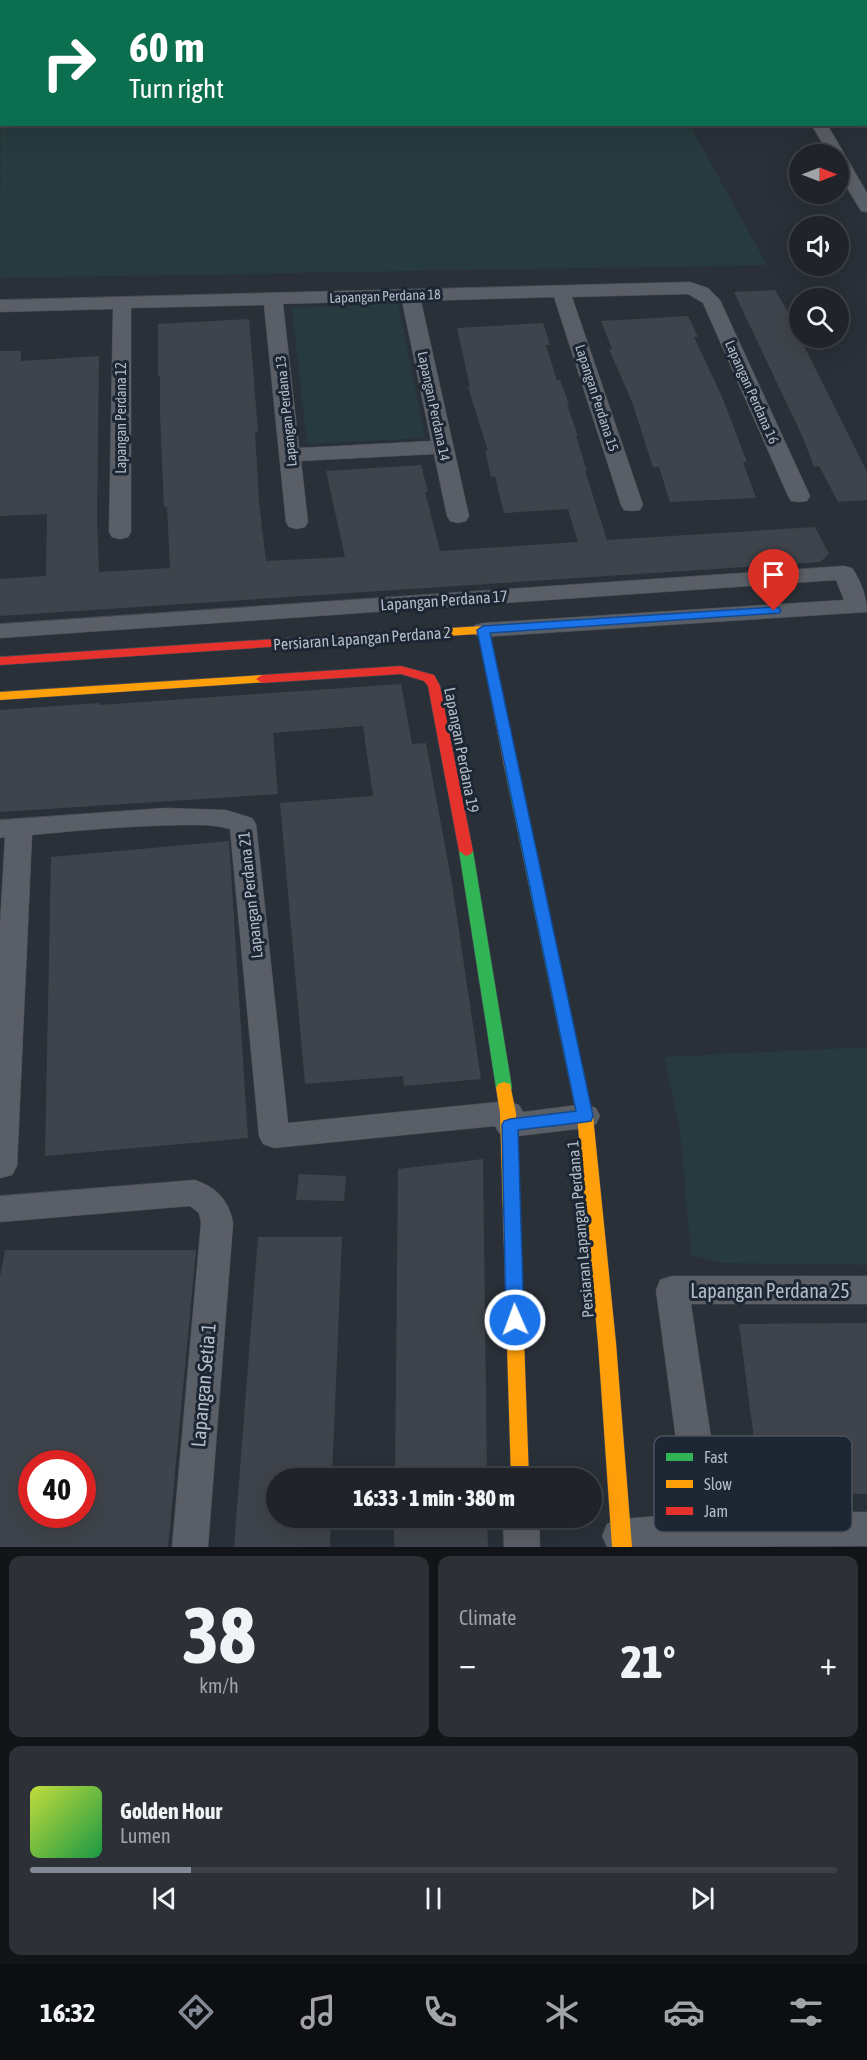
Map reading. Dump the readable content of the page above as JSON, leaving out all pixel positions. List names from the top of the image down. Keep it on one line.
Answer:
{"streets":{"street":["Lapangan Perdana 18","Lapangan Perdana 16","Lapangan Perdana 15","Lapangan Perdana 14","Lapangan Perdana 13","Lapangan Perdana 12","Lapangan Perdana 17","Persiaran Lapangan Perdana 2","Lapangan Perdana 19","Lapangan Perdana 21","Persiaran Lapangan Perdana 1","Lapangan Perdana 25","Lapangan Setia 1"]},"crossings":[["Lapangan Perdana 18","Lapangan Perdana 16"],["Lapangan Perdana 18","Lapangan Perdana 15"],["Lapangan Perdana 18","Lapangan Perdana 14"],["Lapangan Perdana 18","Lapangan Perdana 13"],["Lapangan Perdana 18","Lapangan Perdana 12"],["Lapangan Perdana 17","Persiaran Lapangan Perdana 2"],["Persiaran Lapangan Perdana 2","Persiaran Lapangan Perdana 1"],["Lapangan Perdana 19","Lapangan Perdana 21"]],"legend":["Fast","Slow","Jam"],"north":"right","page":{"turn":["60 m","Turn right"],"limit":"40","trip":"16:33 · 1 min · 380 m","tile":[["38","km/h"],"Climate"],"heat":["−","21°","+"],"song":["Golden Hour","Lumen"],"tabs":"16:32"}}
